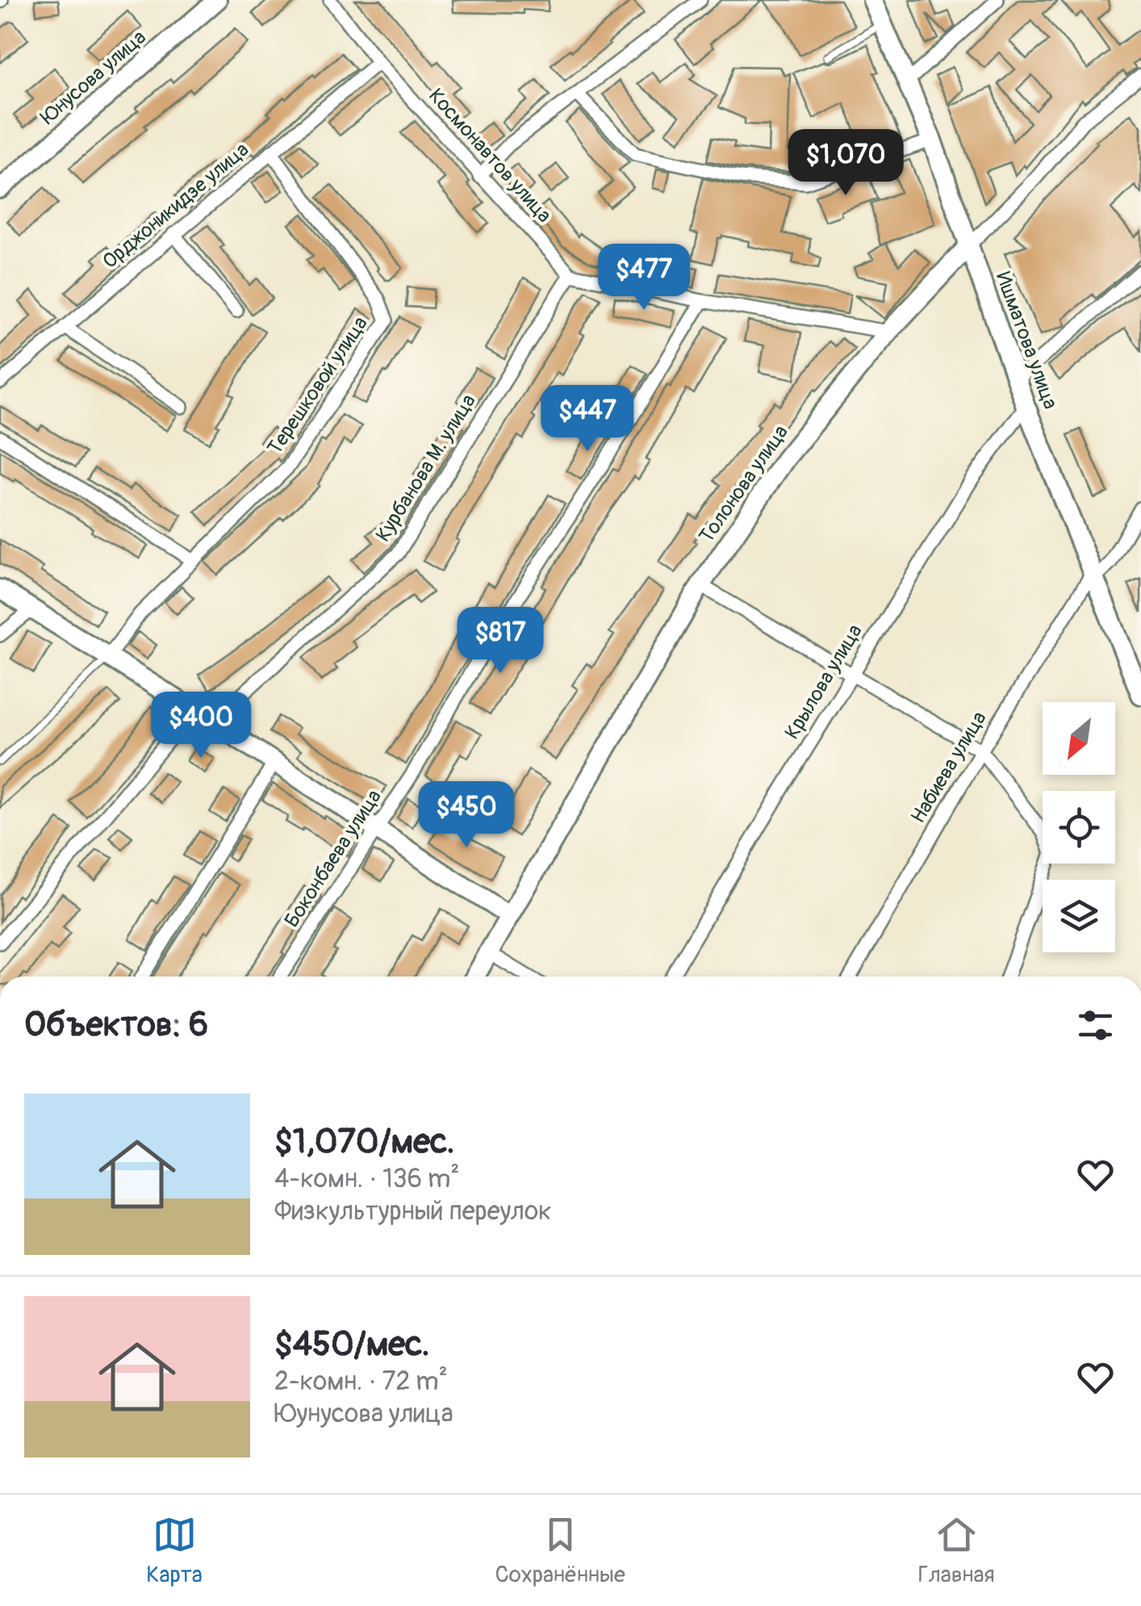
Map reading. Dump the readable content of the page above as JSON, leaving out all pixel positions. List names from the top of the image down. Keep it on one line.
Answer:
{"streets":{"main road":["Юнусова улица","Ишматова улица","Толонова улица"],"street":["Космонавтов улица","Орджоникидзе улица","Терешковой улица","Курбанова М. улица","Крылова улица","Набиева улица","Боконбаева улица"]},"crossings":[["Космонавтов улица","Орджоникидзе улица"],["Космонавтов улица","Курбанова М. улица"],["Орджоникидзе улица","Терешковой улица"],["Ишматова улица","Толонова улица"],["Ишматова улица","Крылова улица"],["Ишматова улица","Набиева улица"]],"north":"bottom left","page":{"price":["$1,070","$477","$447","$817","$400","$450"],"heading":"Объектов: 6","list":[{"name":"$1,070/мес.","note":"4-комн. · 136 m² · Физкультурный переулок"},{"name":"$450/мес.","note":"2-комн. · 72 m² · Юунусова улица"}],"tabs":["Карта","Сохранённые","Главная"]}}
